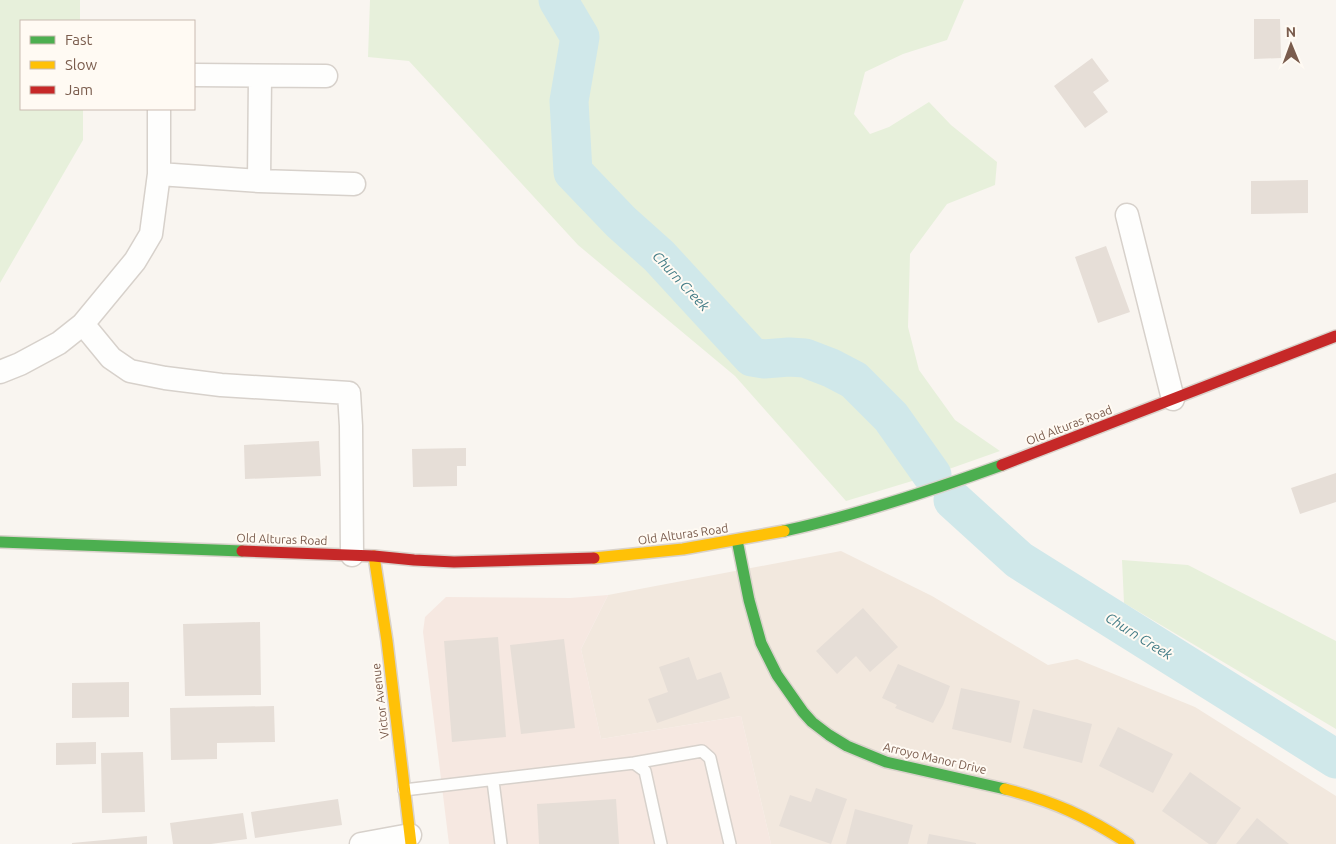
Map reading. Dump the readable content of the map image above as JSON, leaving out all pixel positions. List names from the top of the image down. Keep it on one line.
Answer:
{"streets":{"main road":["Old Alturas Road","Victor Avenue","Arroyo Manor Drive"]},"crossings":[["Old Alturas Road","Victor Avenue"],["Old Alturas Road","Arroyo Manor Drive"]],"water":["Churn Creek"],"legend":["Fast","Slow","Jam"],"north":"top"}
